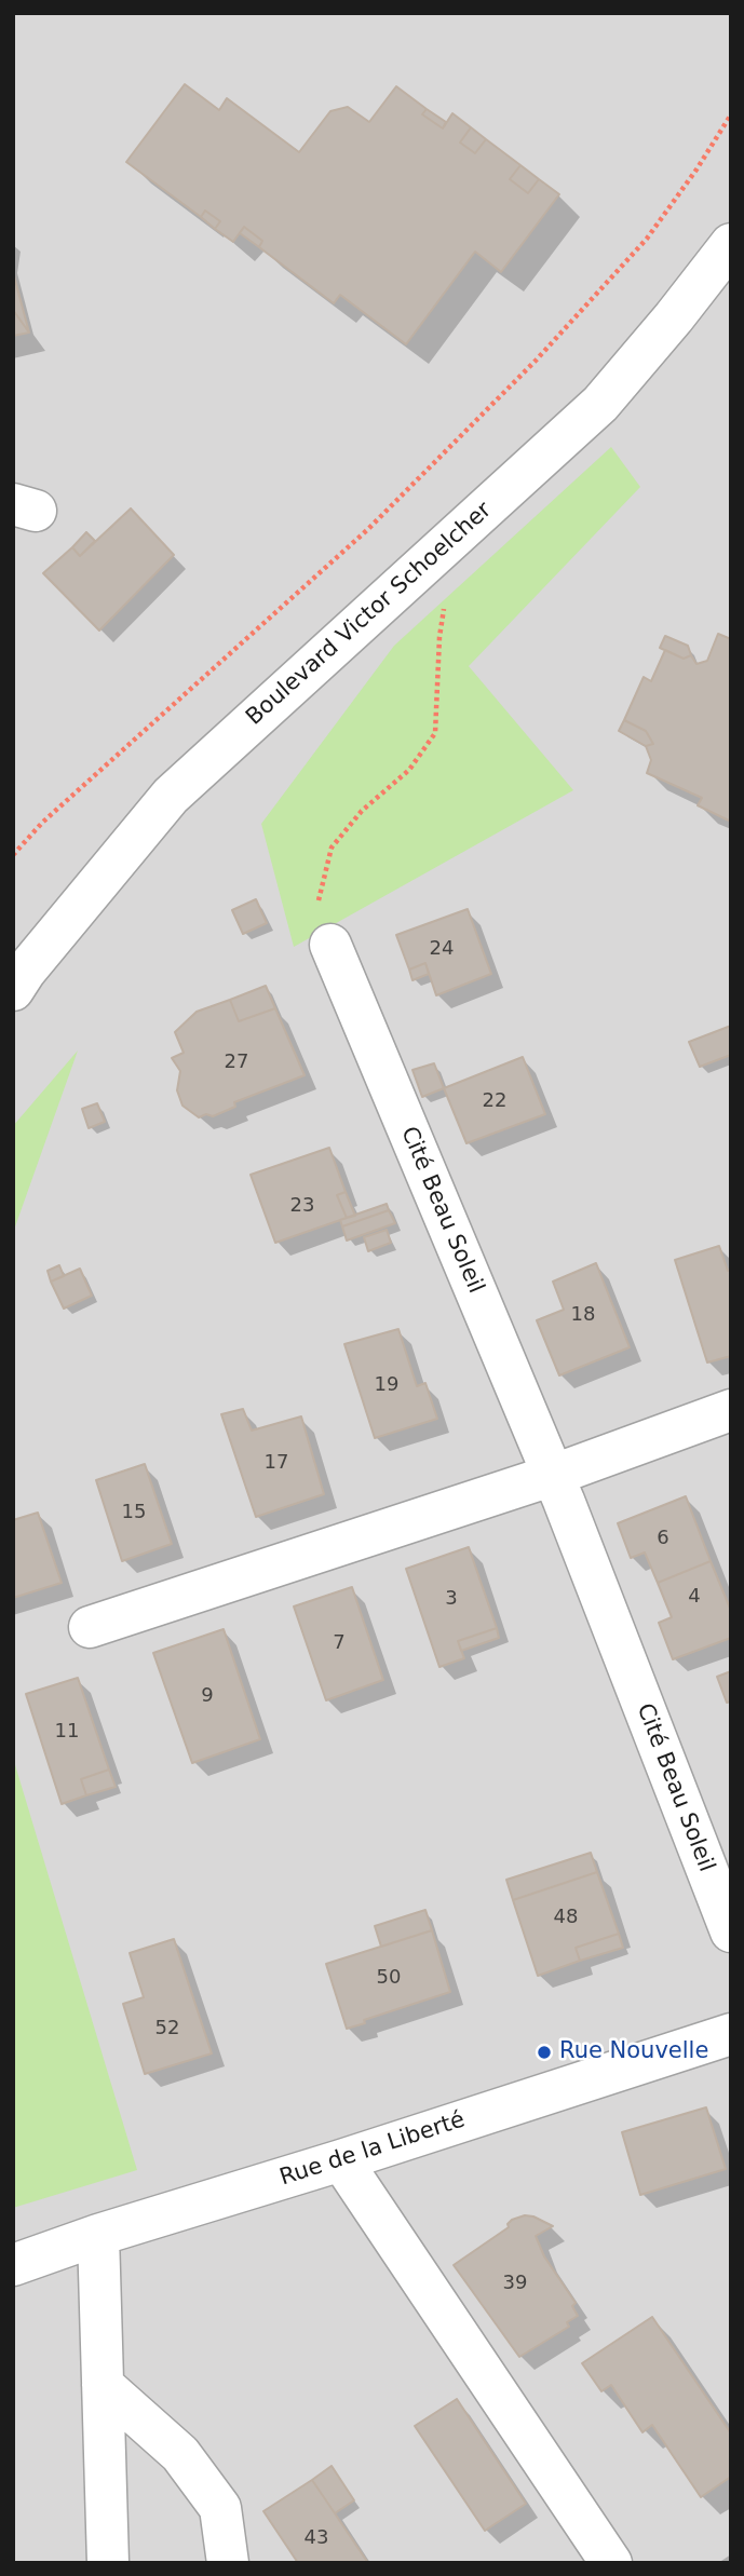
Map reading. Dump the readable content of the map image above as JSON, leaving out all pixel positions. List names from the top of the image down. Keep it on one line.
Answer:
{"streets":{"street":["Boulevard Victor Schoelcher","Cité Beau Soleil","Rue de la Liberté"]},"places":["Rue Nouvelle"],"house_numbers":["24","27","22","23","18","19","17","15","6","4","3","7","9","11","48","50","52","39","43"]}
